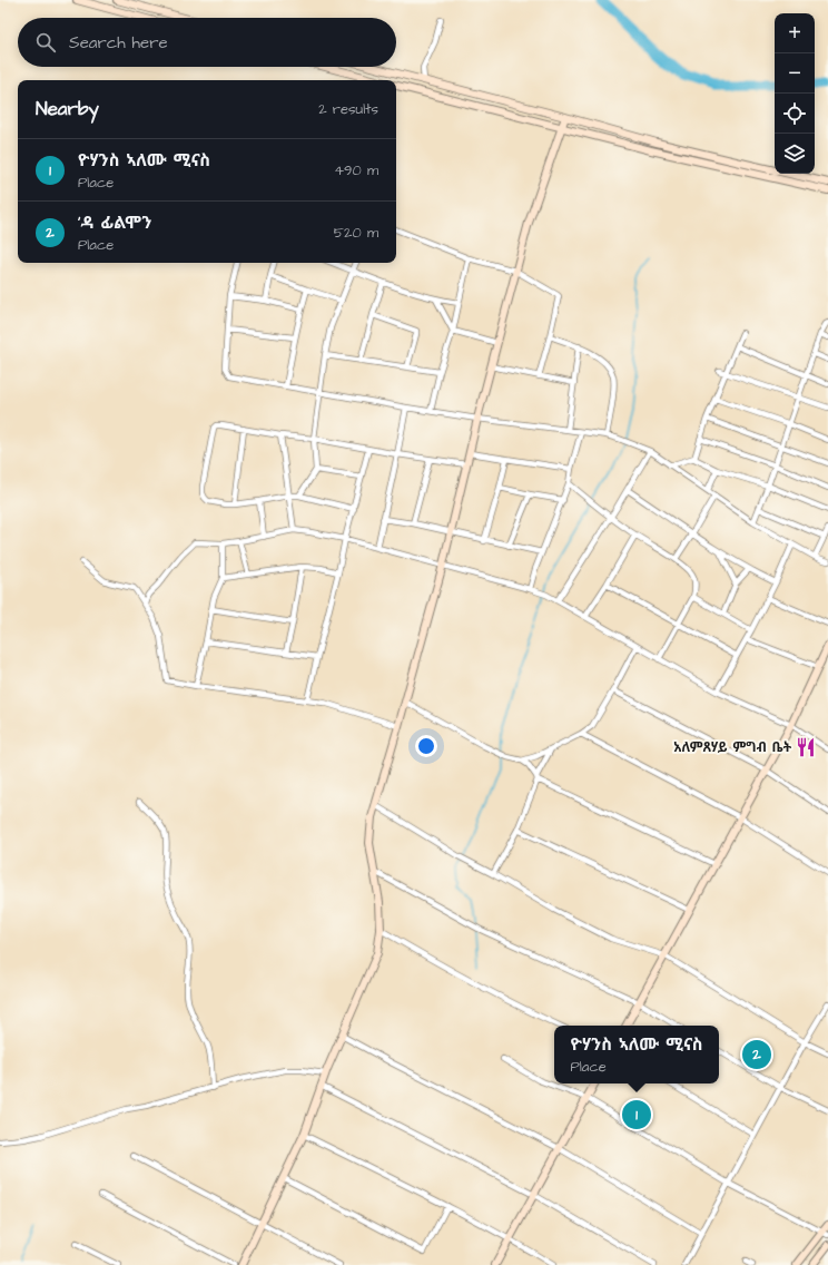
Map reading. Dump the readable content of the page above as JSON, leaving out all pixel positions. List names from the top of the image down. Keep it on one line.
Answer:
{"places":{"restaurant":["አለምጸሃይ ምግብ ቤት"]},"page":{"map_buttons":["+","−"],"search":"Search here","heading":["Nearby","2 results"],"list":[{"mark":"1","name":"ዮሃንስ ኣለሙ ሚናስ","note":"Place","value":"490 m"},{"mark":"2","name":"'ዳ ፊልሞን","note":"Place","value":"520 m"}],"popup":["ዮሃንስ ኣለሙ ሚናስ","Place"],"pins":["2","1"]}}
